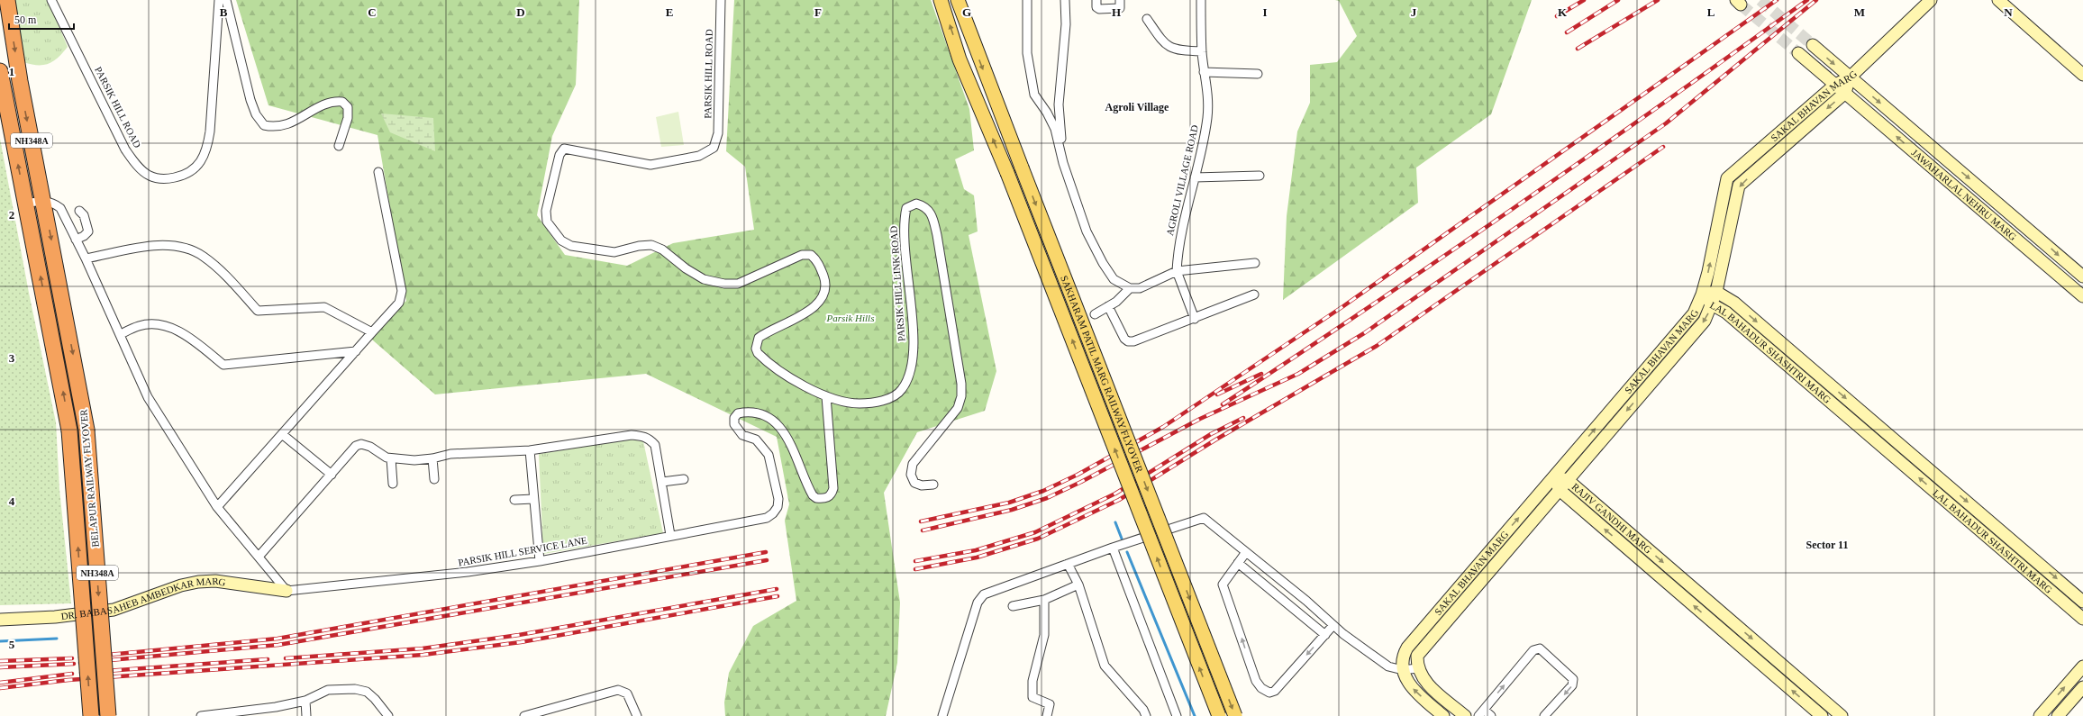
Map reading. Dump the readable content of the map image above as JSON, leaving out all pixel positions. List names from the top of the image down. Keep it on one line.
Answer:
{"streets":{"highway":["NH348A","BELAPUR RAILWAY FLYOVER"],"main road":["SAKHARAM PATIL MARG RAILWAY FLYOVER"],"street":["PARSIK HILL ROAD","SAKAL BHAVAN MARG","AGROLI VILLAGE ROAD","JAWAHARLAL NEHRU MARG","PARSIK HILL LINK ROAD","LAL BAHADUR SHASHTRI MARG","RAJIV GANDHI MARG","PARSIK HILL SERVICE LANE","DR. BABASAHEB AMBEDKAR MARG"]},"crossings":[["PARSIK HILL ROAD","PARSIK HILL LINK ROAD"],["SAKAL BHAVAN MARG","JAWAHARLAL NEHRU MARG"],["SAKAL BHAVAN MARG","LAL BAHADUR SHASHTRI MARG"],["SAKAL BHAVAN MARG","RAJIV GANDHI MARG"],["NH348A","BELAPUR RAILWAY FLYOVER"],["PARSIK HILL LINK ROAD","PARSIK HILL SERVICE LANE"],["PARSIK HILL SERVICE LANE","DR. BABASAHEB AMBEDKAR MARG"]],"districts":["Agroli Village","Sector 11"],"parks":["Parsik Hills"],"scale_bar":"50 m","grid":{"columns":["B","C","D","E","F","G","H","I","J","K","L","M","N"],"rows":["1","2","3","4","5"]}}
